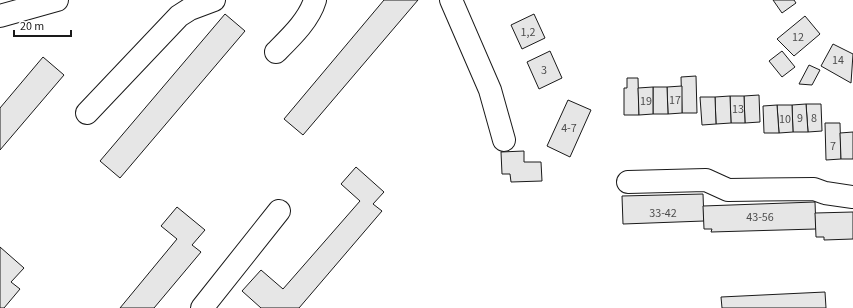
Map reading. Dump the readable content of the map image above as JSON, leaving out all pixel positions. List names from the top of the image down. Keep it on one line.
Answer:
{"house_numbers":["1,2","12","14","3","17","19","13","9","8","10","4-7","7","33-42","43-56"],"scale_bar":"20 m"}
